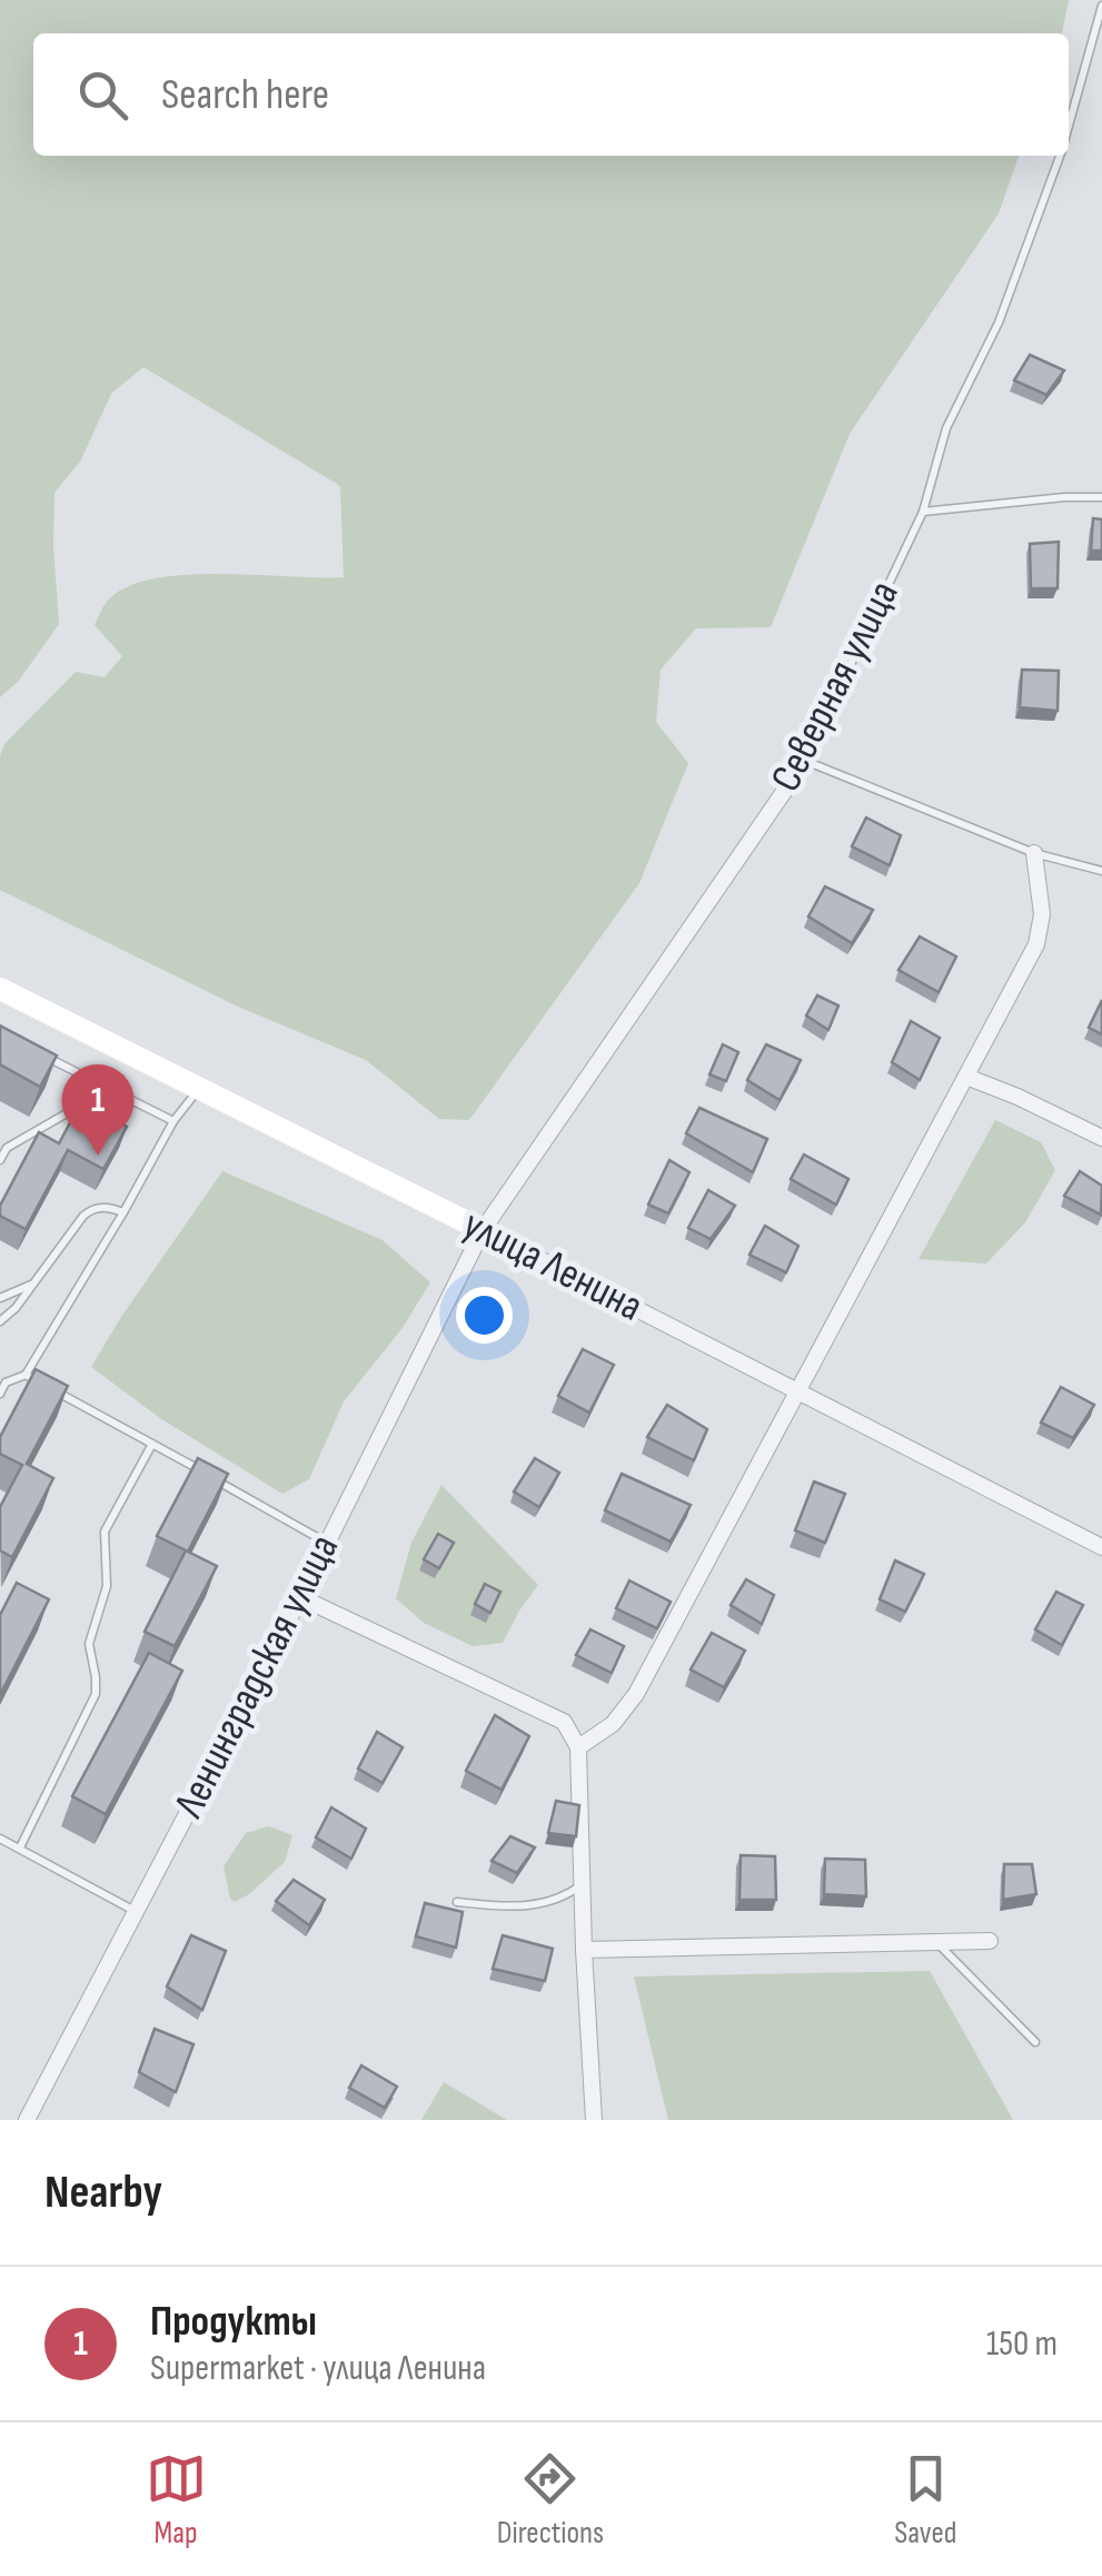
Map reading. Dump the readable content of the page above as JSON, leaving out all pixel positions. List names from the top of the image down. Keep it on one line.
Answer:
{"streets":{"street":["Северная улица","улица Ленина","Ленинградская улица"]},"crossings":[["Северная улица","улица Ленина"],["Северная улица","Ленинградская улица"],["улица Ленина","Ленинградская улица"]],"page":{"search":"Search here","pins":"1","heading":"Nearby","list":[{"mark":"1","name":"Продукты","note":"Supermarket · улица Ленина","value":"150 m"}],"nav":["Map","Directions","Saved"]}}
